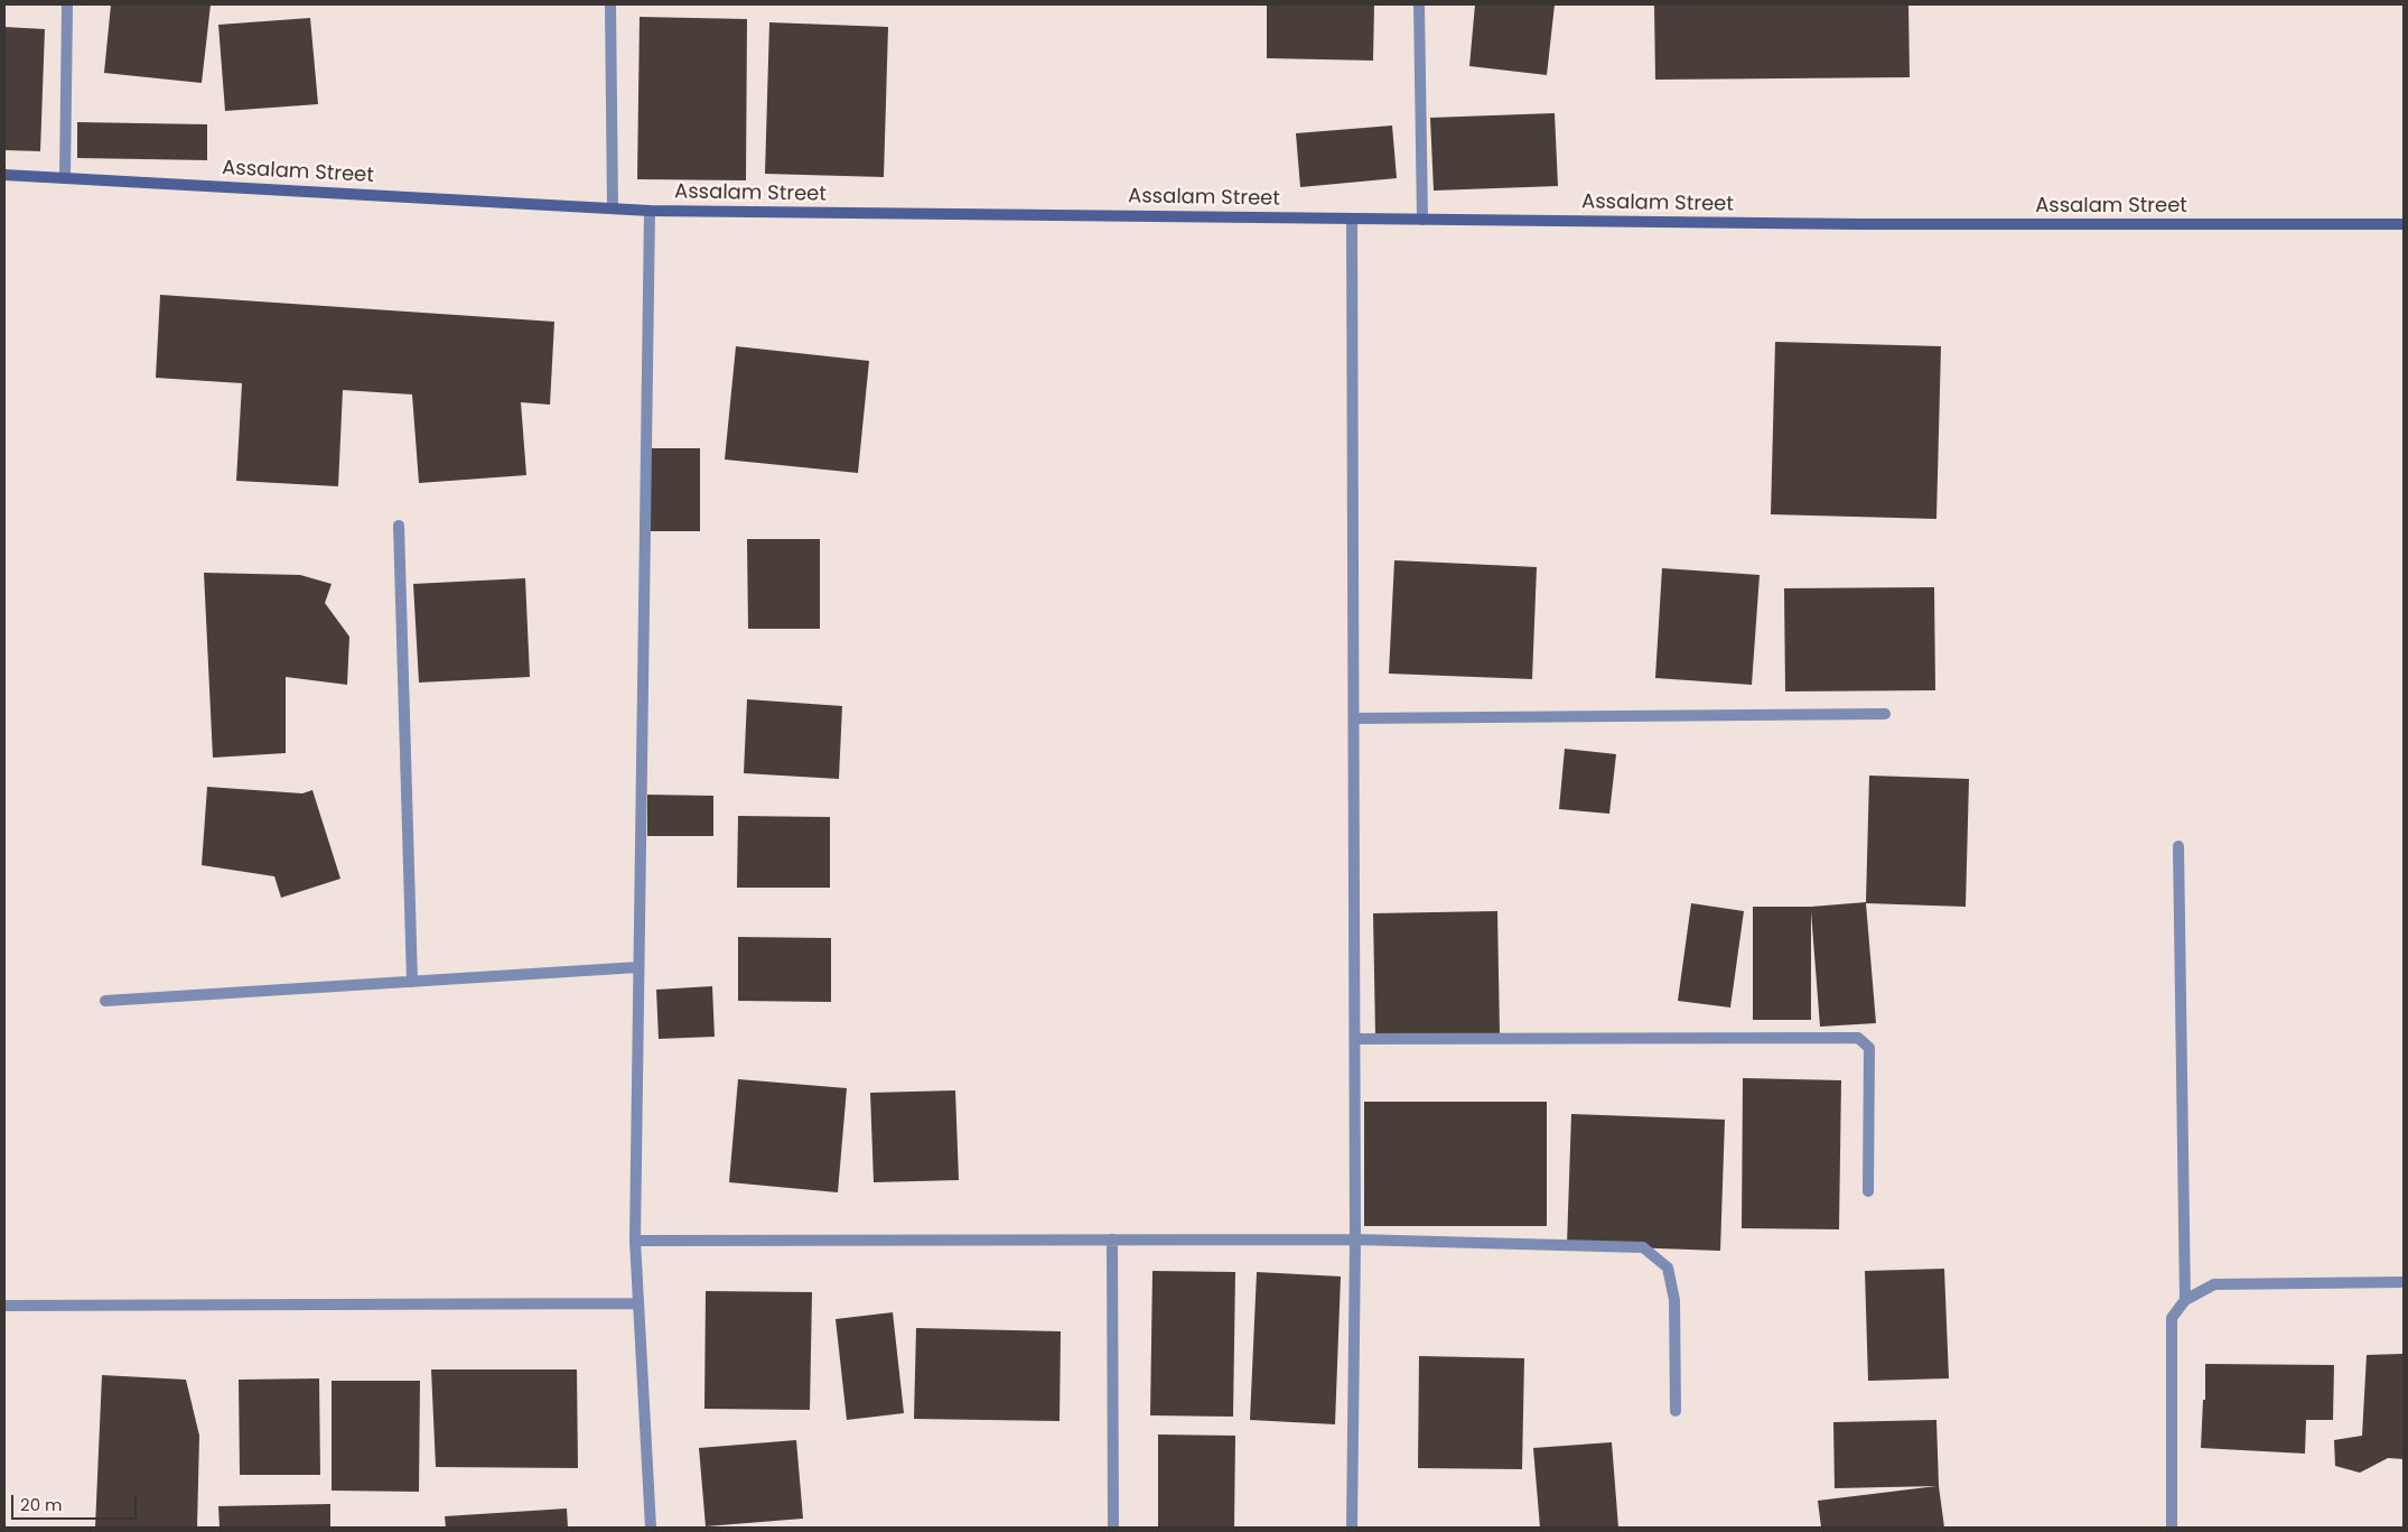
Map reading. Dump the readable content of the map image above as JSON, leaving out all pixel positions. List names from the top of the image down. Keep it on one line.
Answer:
{"streets":{"main road":["Assalam Street"]},"scale_bar":"20 m"}
